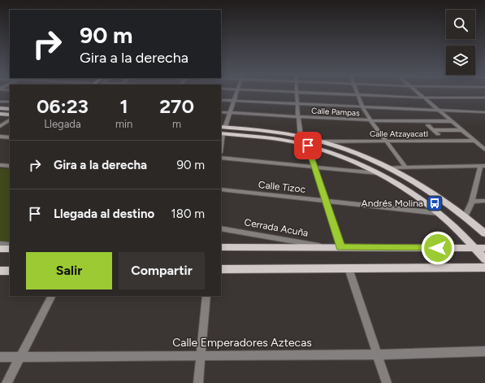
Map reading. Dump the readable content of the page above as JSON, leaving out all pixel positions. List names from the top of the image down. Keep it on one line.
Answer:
{"streets":{"street":["Calle Pampas","Calle Atzayacatl","Calle Tizoc","Cerrada Acuña","Calle Emperadores Aztecas"]},"places":{"bus stop":["Andrés Molina"]},"page":{"turn":["90 m","Gira a la derecha"],"eta":["06:23","Llegada","1","min","270","m"],"list":[{"name":"Gira a la derecha","value":"90 m"},{"name":"Llegada al destino","value":"180 m"}],"buttons":["Salir","Compartir"]}}
